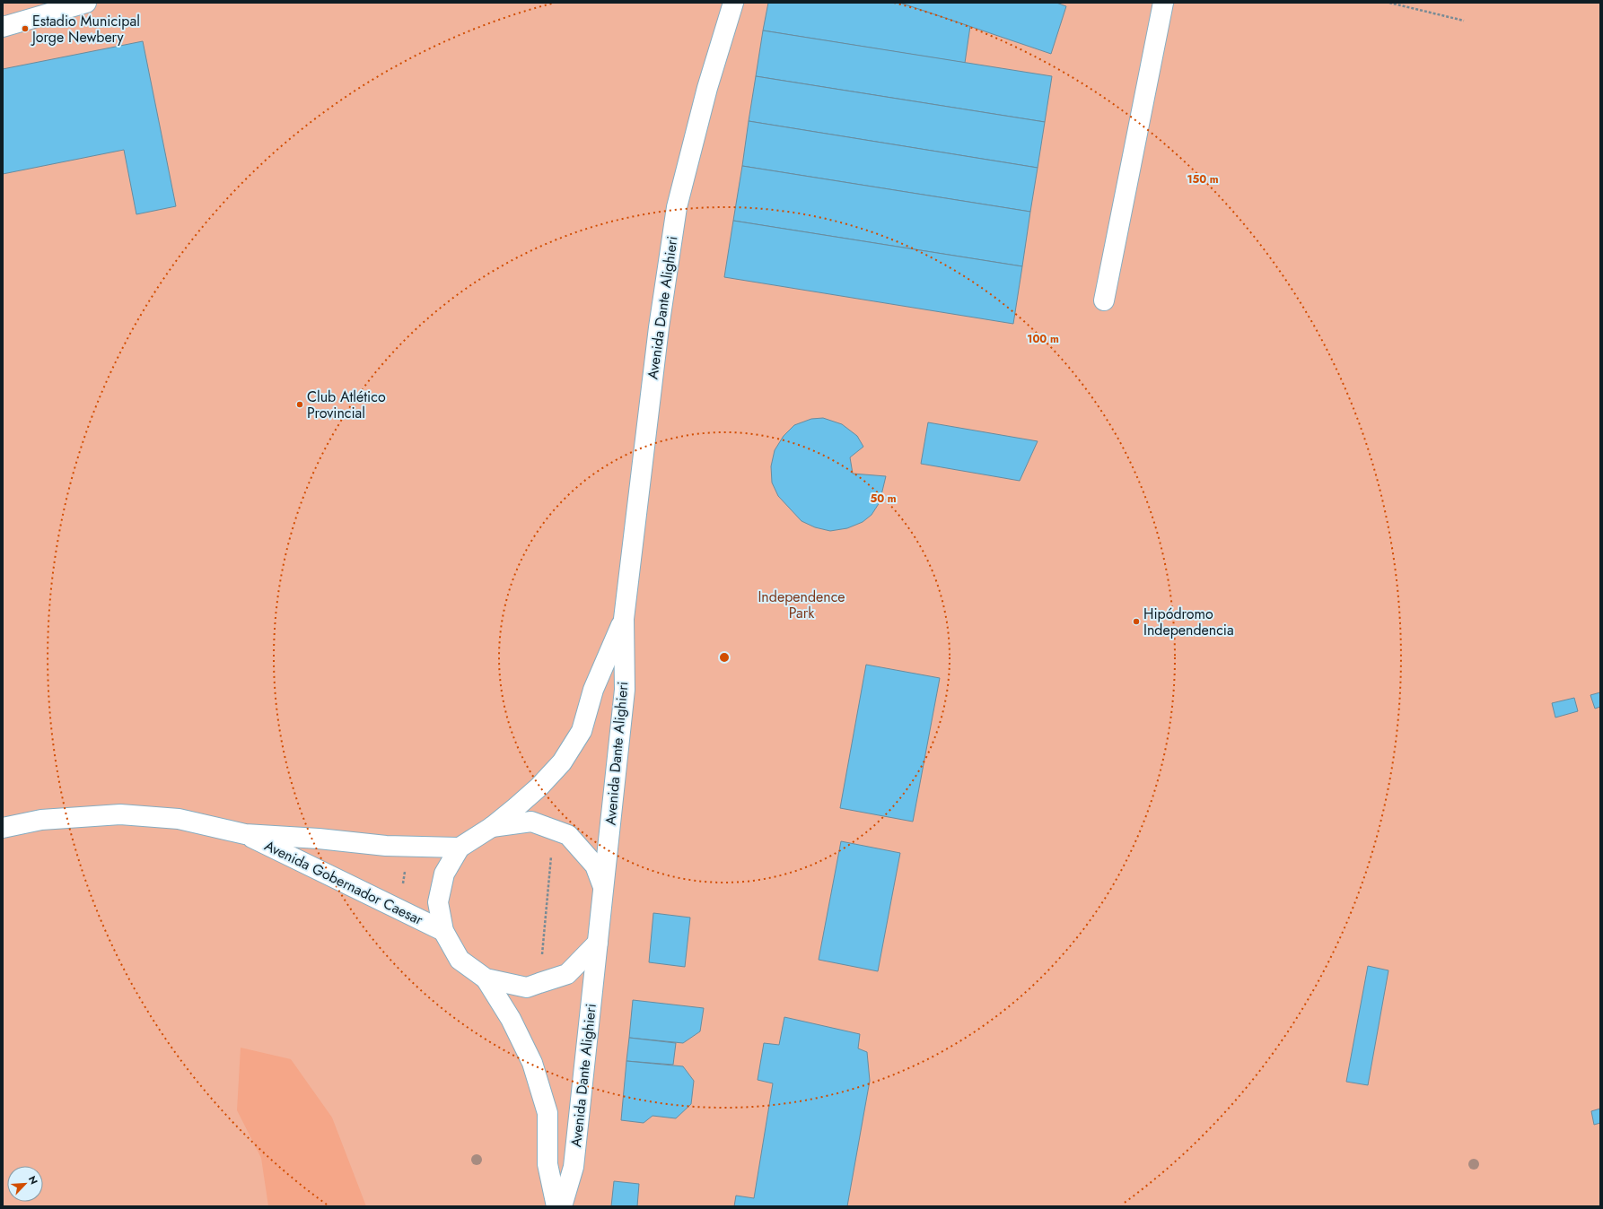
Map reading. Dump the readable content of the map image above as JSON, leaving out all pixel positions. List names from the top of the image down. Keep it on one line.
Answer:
{"streets":{"street":["Avenida Dante Alighieri","Avenida Gobernador Caesar"]},"crossings":[["Avenida Dante Alighieri","Avenida Gobernador Caesar"]],"parks":["Independence Park"],"places":["Estadio Municipal Jorge Newbery","Club Atlético Provincial","Hipódromo Independencia"],"north":"top right","rings":["150 m","100 m","50 m"]}
